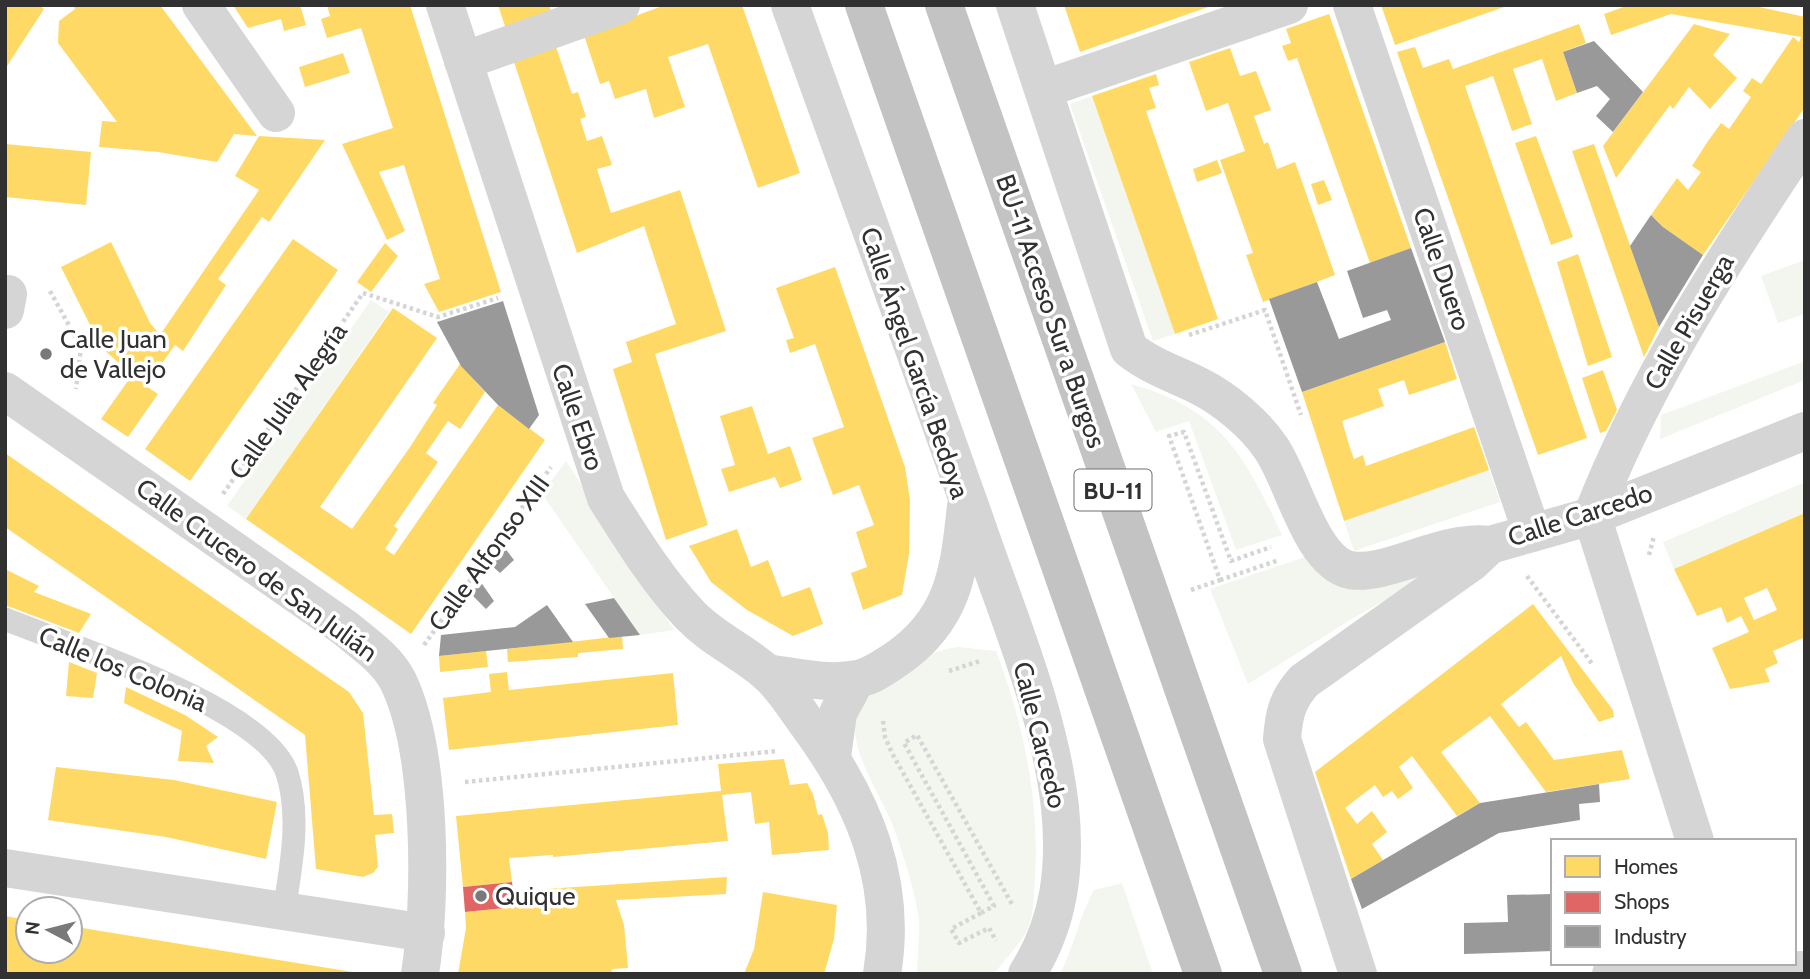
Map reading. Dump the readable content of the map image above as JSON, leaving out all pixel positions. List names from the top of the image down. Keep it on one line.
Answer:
{"streets":{"highway":["BU-11 Acceso Sur a Burgos","BU-11"],"street":["Calle Duero","Calle Pisuerga","Calle Ángel García Bedoya","Calle Ebro","Calle Carcedo","Calle Crucero de San Julián"],"lane":["Calle los Colonia"],"path":["Calle Julia Alegría","Calle Alfonso XIII"]},"crossings":[["Calle Duero","Calle Carcedo"],["Calle Pisuerga","Calle Carcedo"],["Calle Ángel García Bedoya","Calle Ebro"],["Calle Ángel García Bedoya","Calle Carcedo"]],"places":["Calle Juan de Vallejo","Quique"],"legend":["Homes","Shops","Industry"],"north":"left"}
